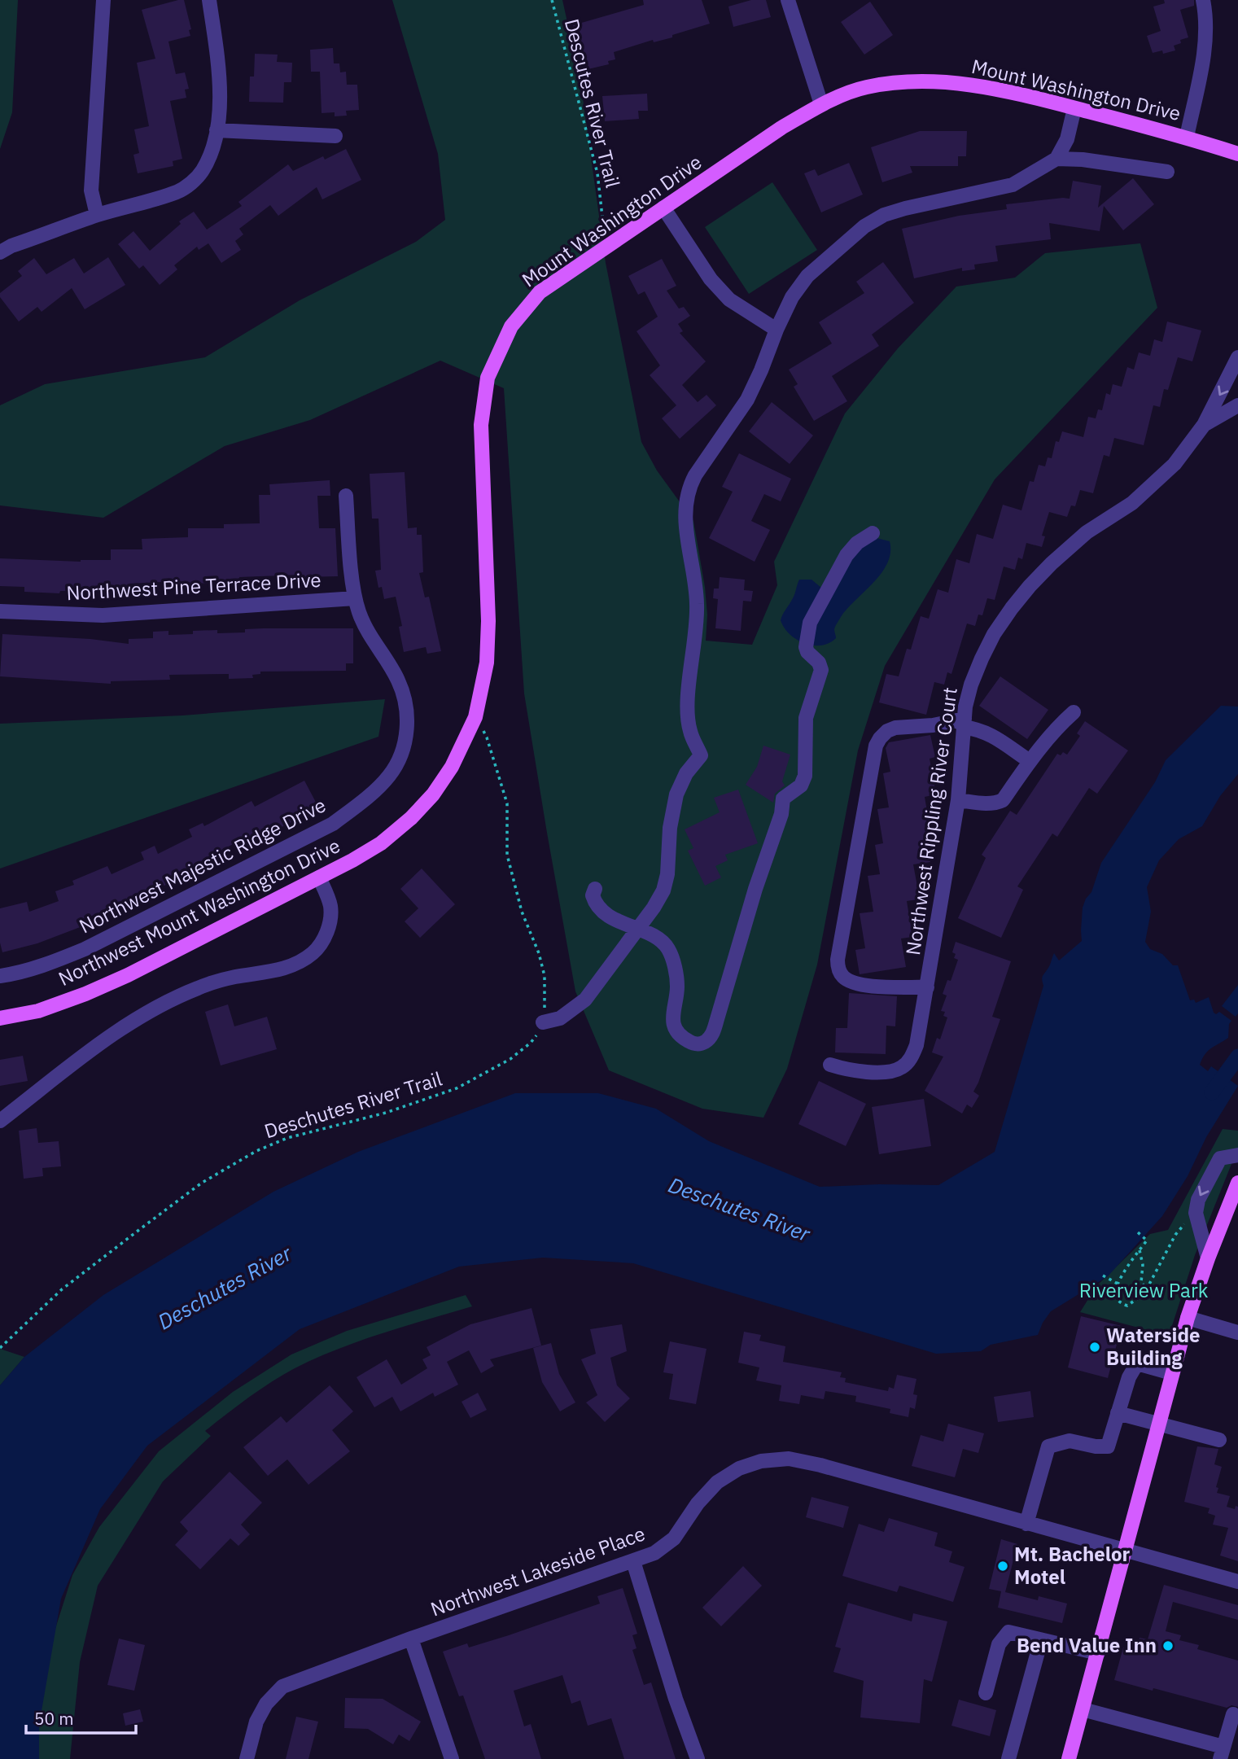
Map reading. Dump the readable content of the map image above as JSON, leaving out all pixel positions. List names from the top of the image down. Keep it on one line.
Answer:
{"streets":{"main road":["Mount Washington Drive","Northwest Mount Washington Drive"],"street":["Northwest Pine Terrace Drive","Northwest Rippling River Court","Northwest Majestic Ridge Drive","Northwest Lakeside Place"],"path":["Descutes River Trail","Deschutes River Trail"]},"crossings":[["Mount Washington Drive","Descutes River Trail"],["Mount Washington Drive","Northwest Mount Washington Drive"],["Northwest Pine Terrace Drive","Northwest Majestic Ridge Drive"]],"water":["Deschutes River"],"parks":["Riverview Park"],"places":["Waterside Building","Mt. Bachelor Motel","Bend Value Inn"],"scale_bar":"50 m"}
